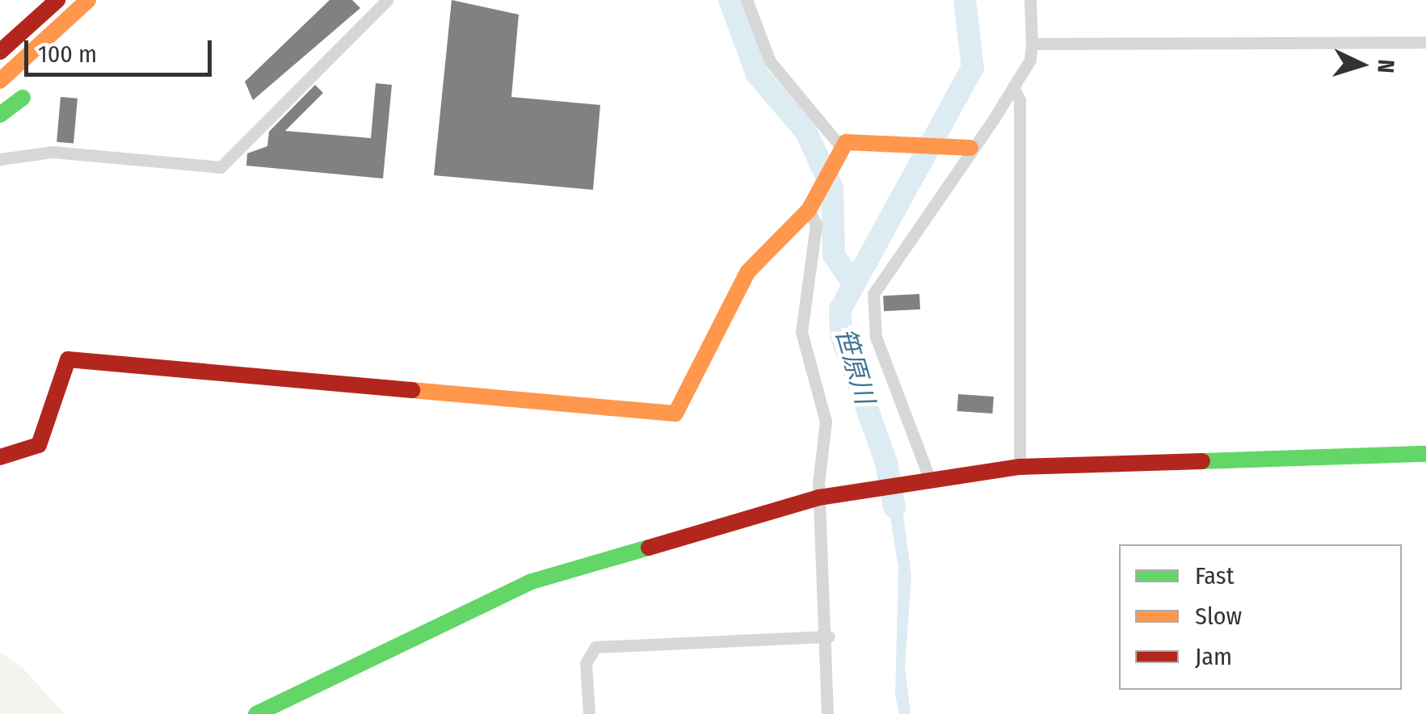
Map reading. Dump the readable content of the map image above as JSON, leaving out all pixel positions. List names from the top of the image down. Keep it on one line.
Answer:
{"water":["笹原川"],"legend":["Fast","Slow","Jam"],"scale_bar":"100 m","north":"right"}
